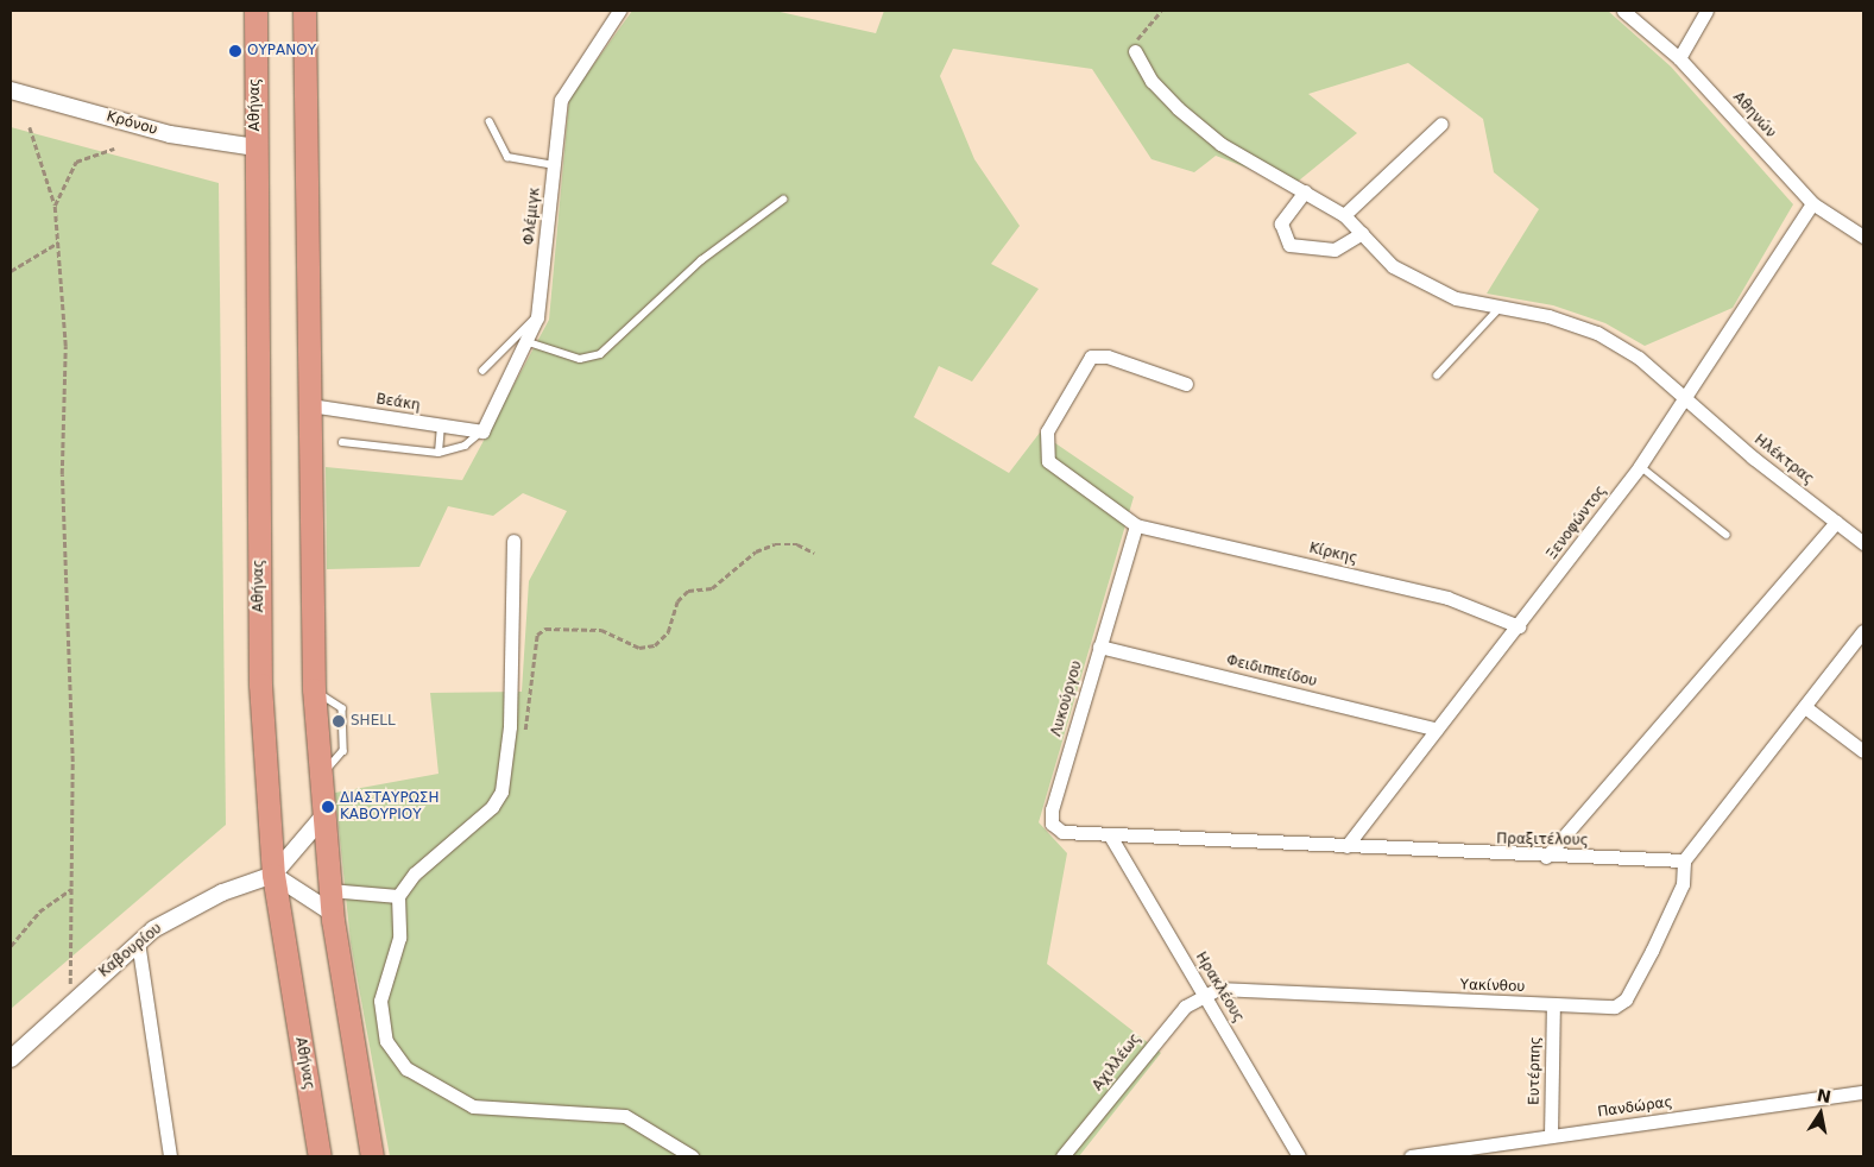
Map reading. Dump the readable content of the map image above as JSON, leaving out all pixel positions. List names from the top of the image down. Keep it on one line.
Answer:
{"streets":{"highway":["Αθήνας"],"street":["Αθηνών","Κρόνου","Φλέμιγκ","Βεάκη","Ηλέκτρας","Ξενοφώντος","Κίρκης","Φειδιππείδου","Λυκούργου","Πραξιτέλους","Καβουρίου","Υακίνθου","Ηρακλέους","Αχιλλέως","Ευτέρπης","Πανδώρας"]},"crossings":[["Αθήνας","Κρόνου"],["Αθήνας","Καβουρίου"],["Αθηνών","Ξενοφώντος"],["Φλέμιγκ","Βεάκη"],["Ηλέκτρας","Ξενοφώντος"],["Ξενοφώντος","Κίρκης"],["Ξενοφώντος","Φειδιππείδου"],["Ξενοφώντος","Πραξιτέλους"],["Κίρκης","Λυκούργου"],["Φειδιππείδου","Λυκούργου"],["Λυκούργου","Πραξιτέλους"],["Λυκούργου","Ηρακλέους"],["Πραξιτέλους","Υακίνθου"],["Πραξιτέλους","Ηρακλέους"],["Υακίνθου","Ηρακλέους"],["Υακίνθου","Αχιλλέως"],["Υακίνθου","Ευτέρπης"],["Ηρακλέους","Αχιλλέως"],["Ευτέρπης","Πανδώρας"]],"places":["ΟΥΡΑΝΟΥ","SHELL","ΔΙΑΣΤΑΥΡΩΣΗ ΚΑΒΟΥΡΙΟΥ"],"north":"top"}
